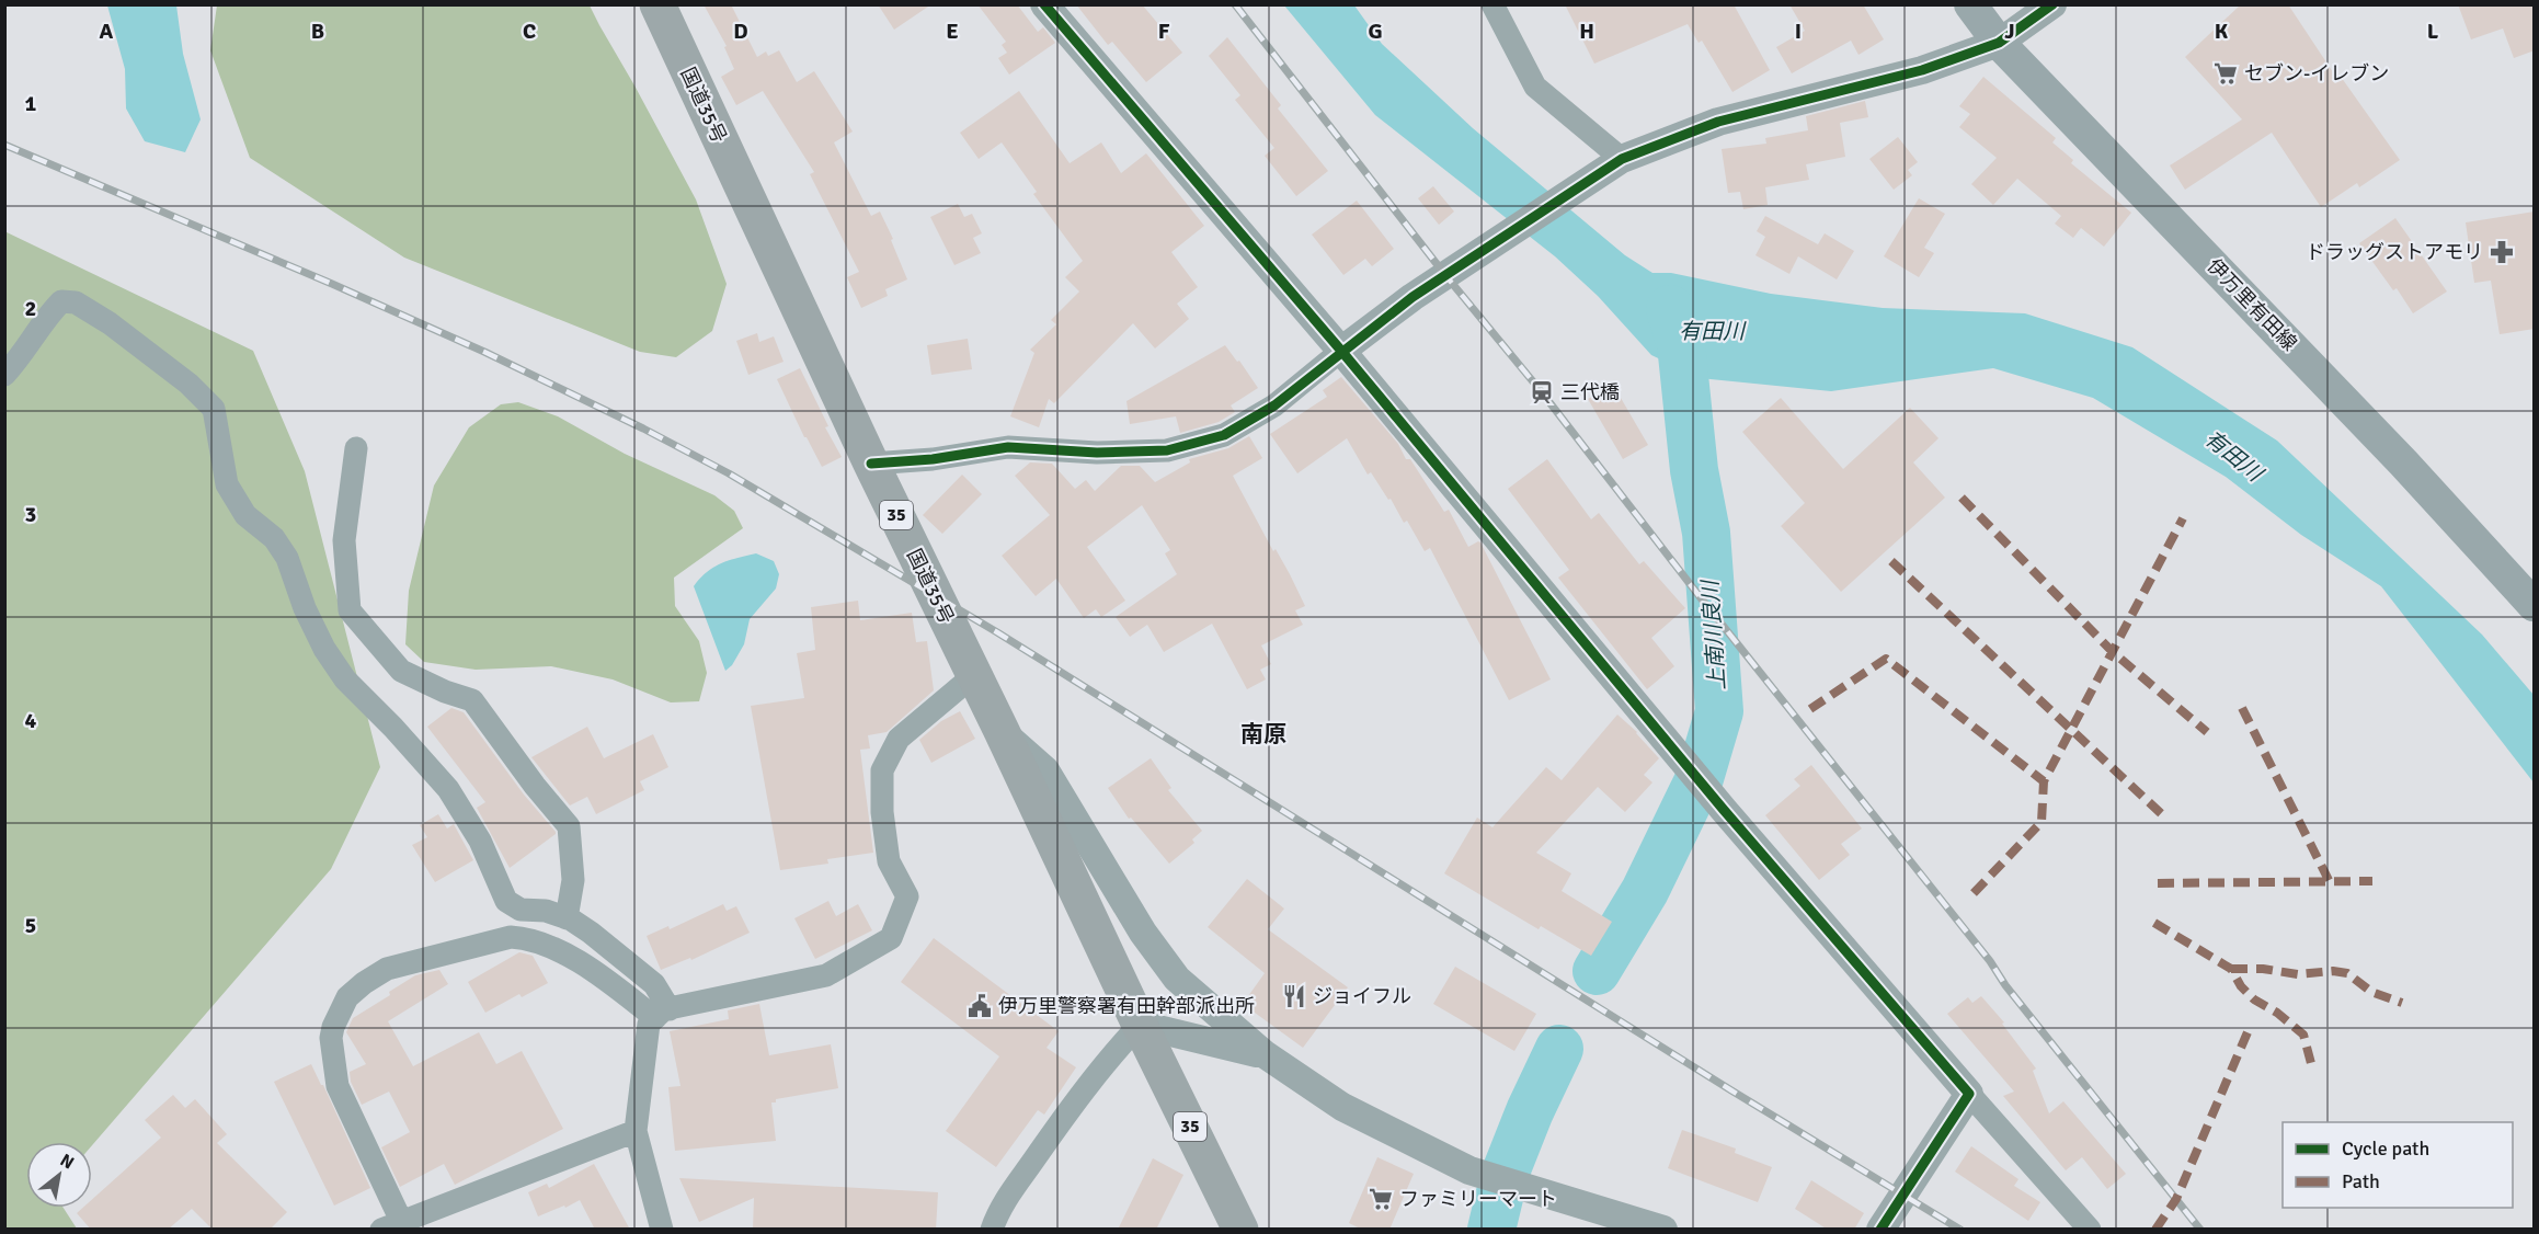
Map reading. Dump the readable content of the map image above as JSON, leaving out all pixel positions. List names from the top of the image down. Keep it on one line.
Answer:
{"streets":{"highway":["国道35号","35"],"main road":["伊万里有田線"]},"crossings":[["国道35号","35"]],"districts":["南原"],"water":["有田川","上南川良川"],"places":{"supermarket":["セブン-イレブン","ファミリーマート"],"pharmacy":["ドラッグストアモリ"],"station":["三代橋"],"restaurant":["ジョイフル"],"public building":["伊万里警察署有田幹部派出所"]},"legend":["Cycle path","Path"],"north":"top right","grid":{"columns":["A","B","C","D","E","F","G","H","I","J","K","L"],"rows":["1","2","3","4","5"]}}
